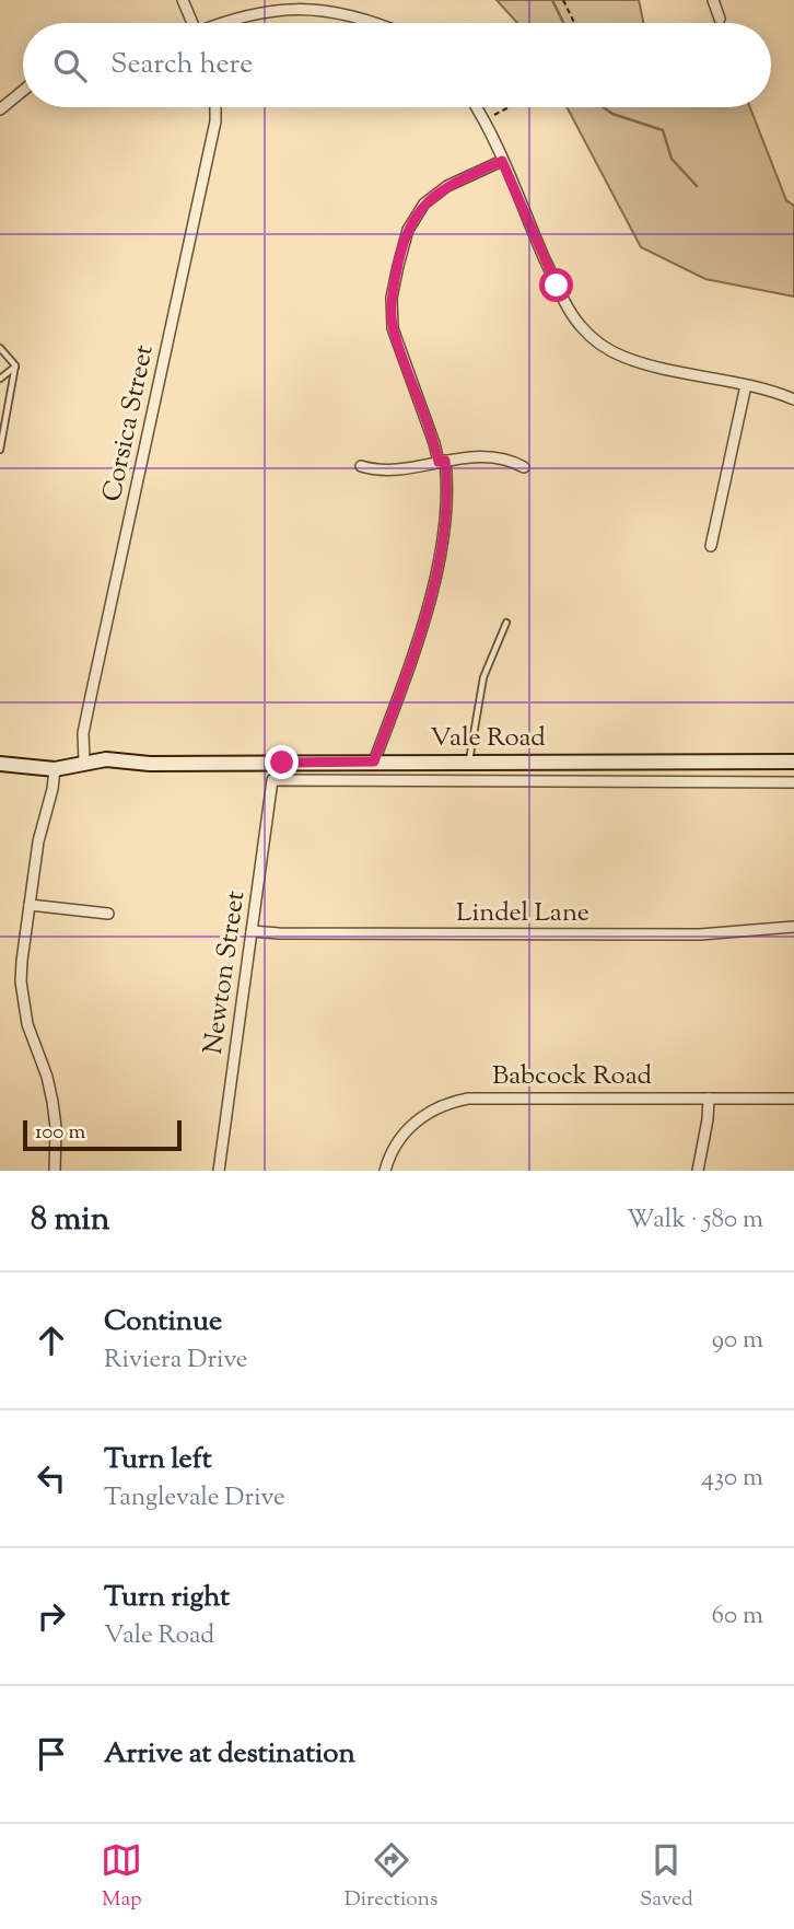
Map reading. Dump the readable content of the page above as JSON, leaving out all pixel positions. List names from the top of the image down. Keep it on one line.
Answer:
{"streets":{"main road":["Vale Road"],"street":["Corsica Street","Lindel Lane","Newton Street","Babcock Road"]},"crossings":[["Corsica Street","Vale Road"],["Vale Road","Newton Street"],["Lindel Lane","Newton Street"]],"scale_bar":"100 m","page":{"search":"Search here","scale":"100 m","heading":["8 min","Walk · 580 m"],"list":[["Continue","Riviera Drive","90 m"],["Turn left","Tanglevale Drive","430 m"],["Turn right","Vale Road","60 m"],"Arrive at destination"],"nav":["Map","Directions","Saved"]}}
